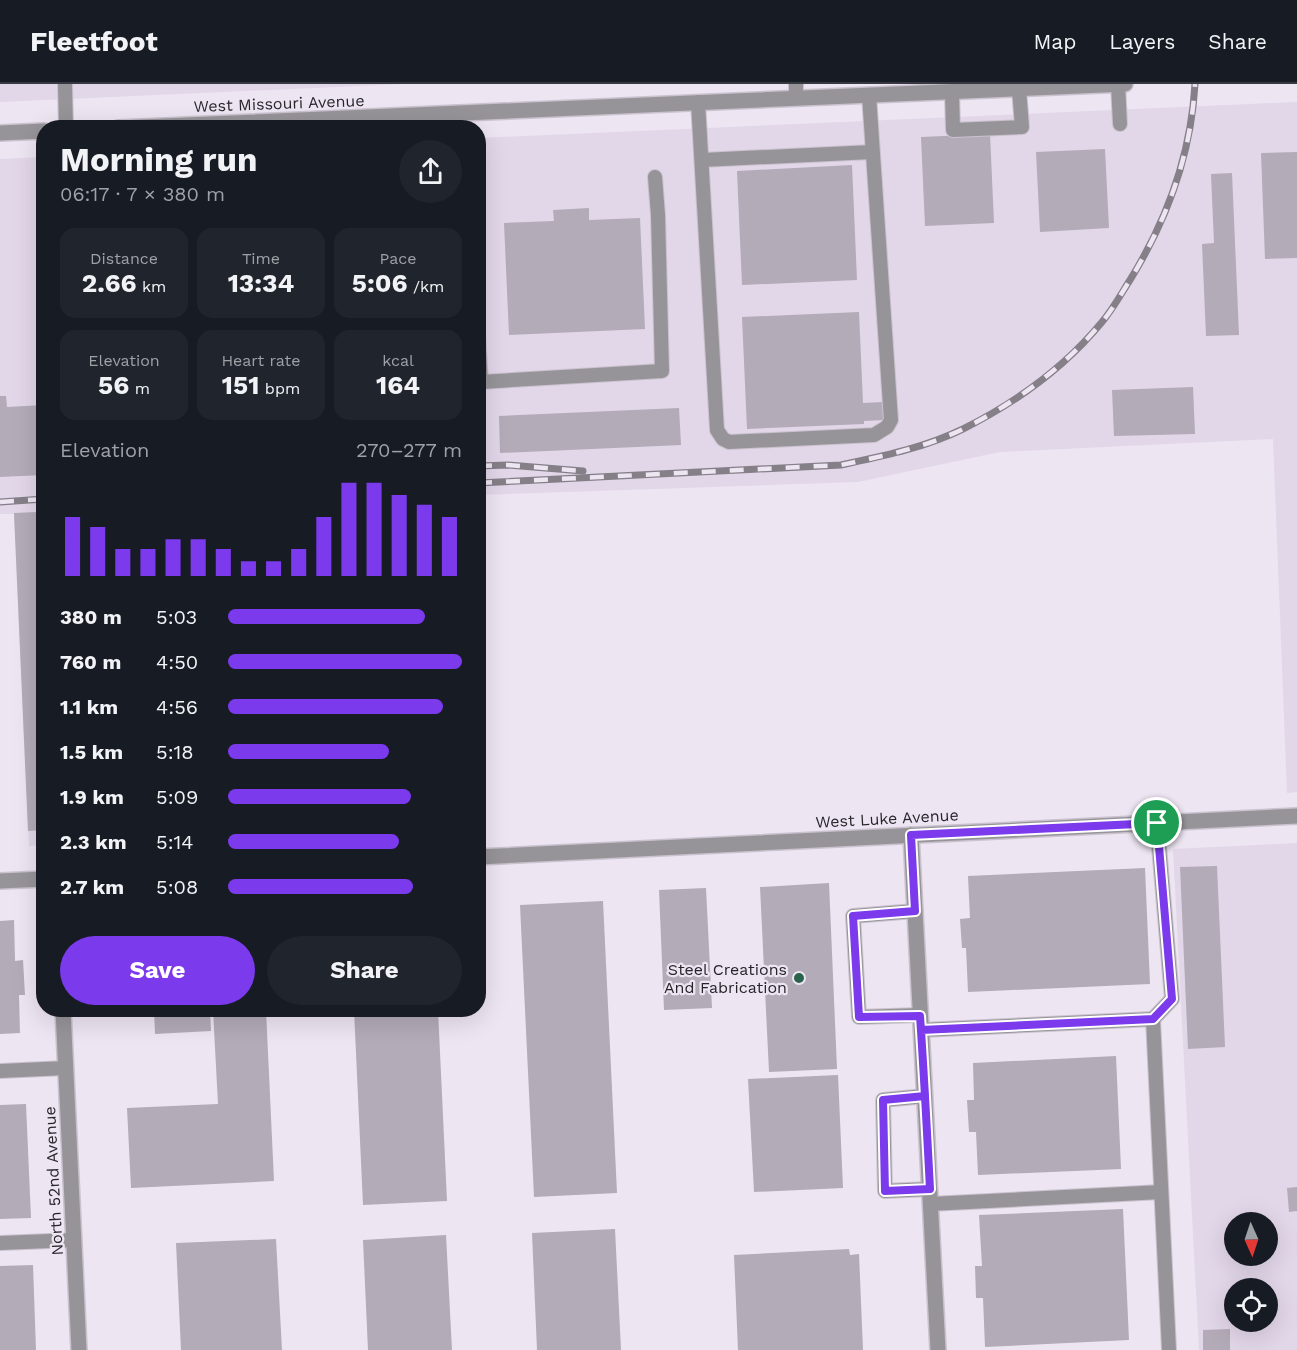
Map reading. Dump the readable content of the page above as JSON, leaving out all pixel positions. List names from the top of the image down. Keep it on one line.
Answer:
{"streets":{"street":["West Missouri Avenue","West Luke Avenue","North 52nd Avenue"]},"places":["Steel Creations And Fabrication"],"north":"bottom","page":{"header":"Fleetfoot","nav":["Map","Layers","Share"],"heading":["Morning run","06:17 · 7 × 380 m"],"stats":[["Distance","2.66 km"],["Time","13:34"],["Pace","5:06 /km"],["Elevation","56 m"],["Heart rate","151 bpm"],["kcal","164"]],"chart":["Elevation","270–277 m"],"list":[{"name":"380 m","note":"5:03"},{"name":"760 m","note":"4:50"},{"name":"1.1 km","note":"4:56"},{"name":"1.5 km","note":"5:18"},{"name":"1.9 km","note":"5:09"},{"name":"2.3 km","note":"5:14"},{"name":"2.7 km","note":"5:08"}],"buttons":["Save","Share"]}}
